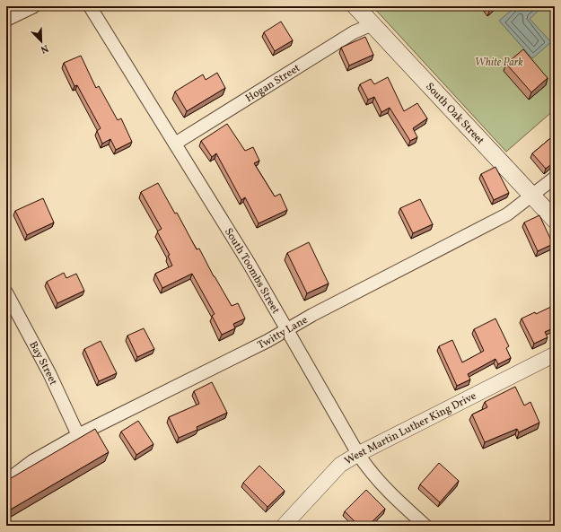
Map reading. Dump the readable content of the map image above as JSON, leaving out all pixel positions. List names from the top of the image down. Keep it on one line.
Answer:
{"streets":{"main road":["South Oak Street"],"street":["Hogan Street","South Toombs Street","Twitty Lane","Bay Street","West Martin Luther King Drive"]},"crossings":[["Hogan Street","South Oak Street"],["Hogan Street","South Toombs Street"],["South Oak Street","Twitty Lane"],["South Toombs Street","Twitty Lane"],["South Toombs Street","West Martin Luther King Drive"],["Twitty Lane","Bay Street"]],"parks":["White Park"],"north":"bottom right"}
